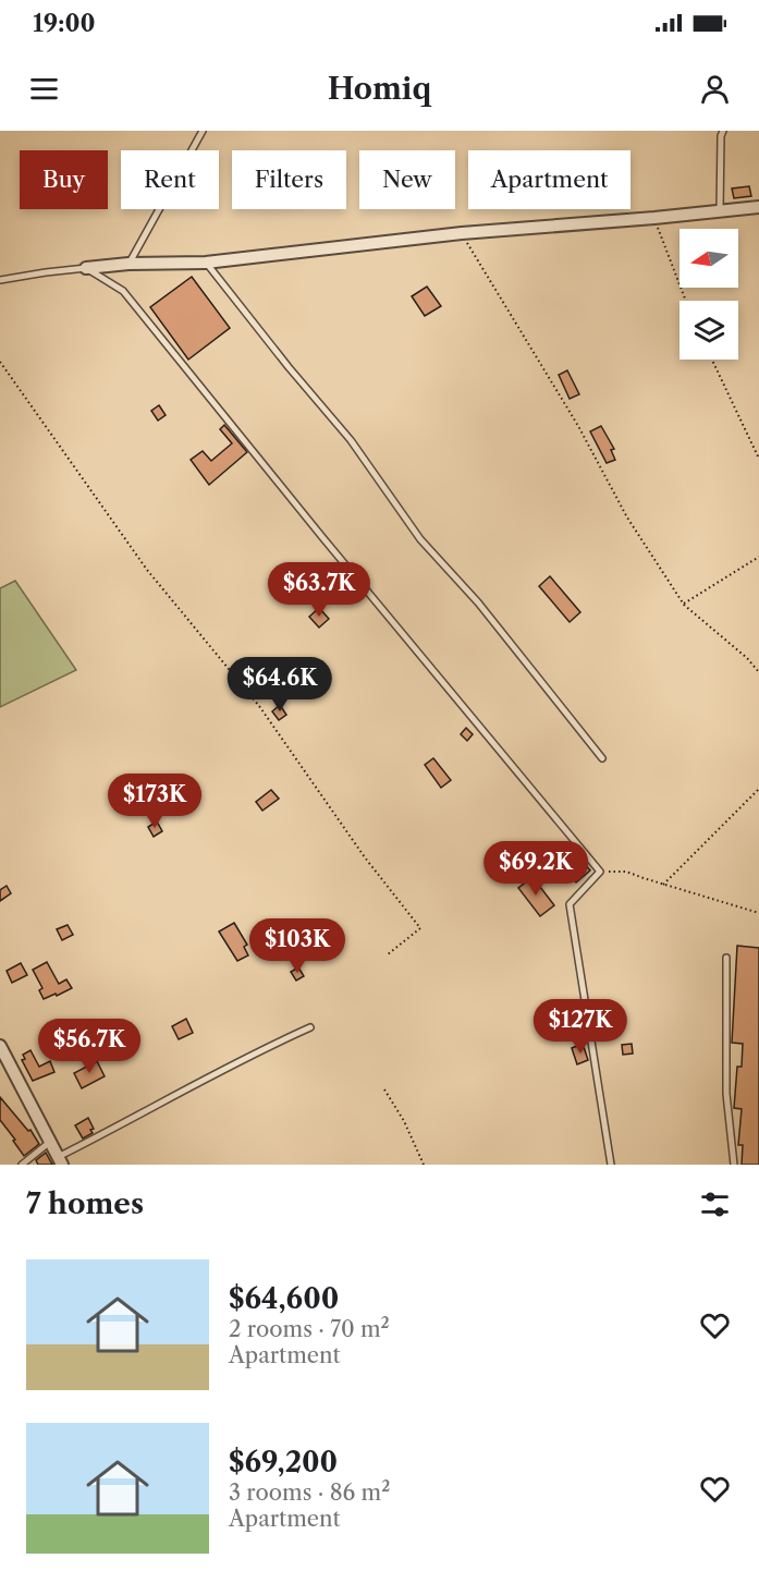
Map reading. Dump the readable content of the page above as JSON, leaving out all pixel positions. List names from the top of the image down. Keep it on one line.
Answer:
{"north":"left","page":{"status":"19:00","header":"Homiq","chip":["Buy","Rent","Filters","New","Apartment"],"price":["$63.7K","$64.6K","$173K","$69.2K","$103K","$127K","$56.7K"],"heading":"7 homes","list":[{"name":"$64,600","note":"2 rooms · 70 m² · Apartment"},{"name":"$69,200","note":"3 rooms · 86 m² · Apartment"}]}}
